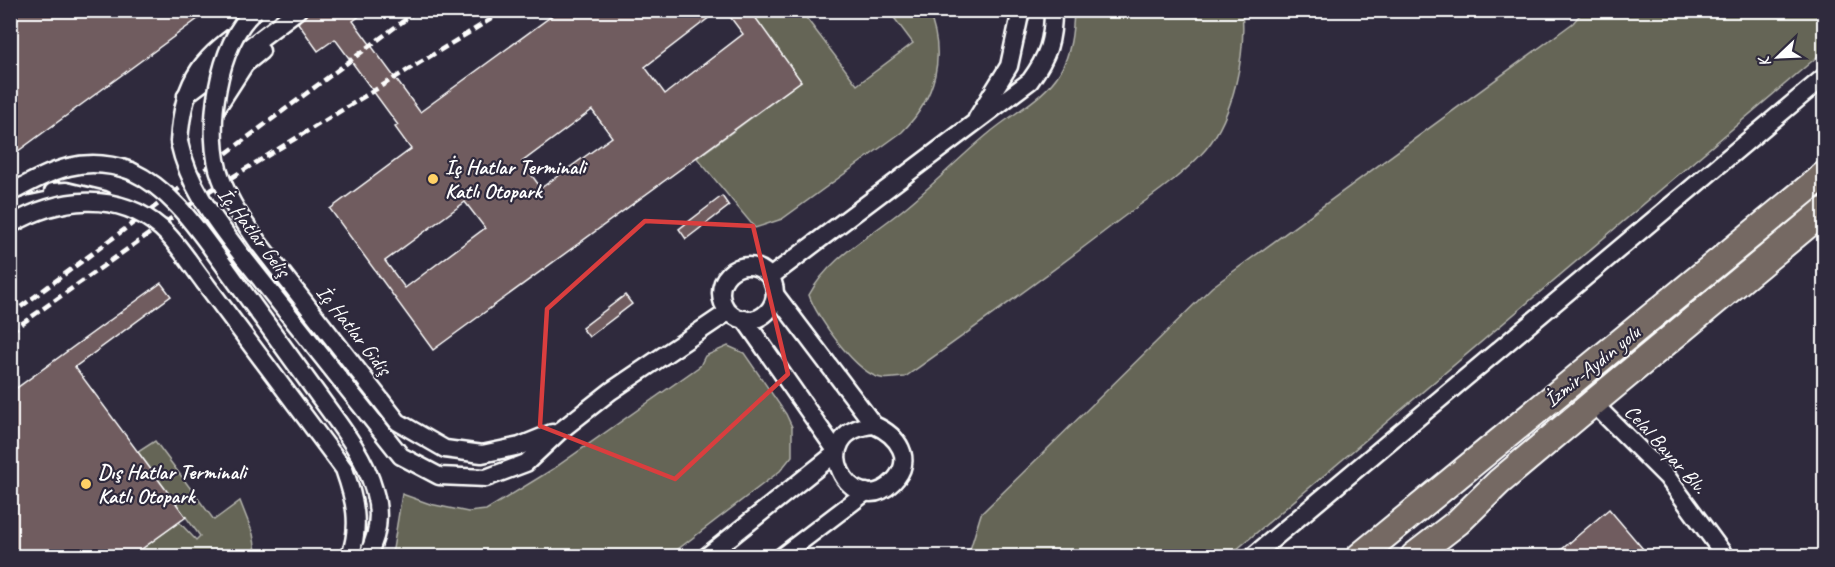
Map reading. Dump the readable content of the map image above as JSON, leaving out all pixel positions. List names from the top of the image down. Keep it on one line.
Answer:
{"streets":{"highway":["İzmir-Aydın yolu"],"street":["İç Hatlar Geliş","İç Hatlar Gidiş","Celal Bayar Blv."]},"crossings":[["İç Hatlar Geliş","İç Hatlar Gidiş"],["İzmir-Aydın yolu","Celal Bayar Blv."]],"places":["İç Hatlar Terminali Katlı Otopark","Dış Hatlar Terminali Katlı Otopark"],"north":"bottom left"}
